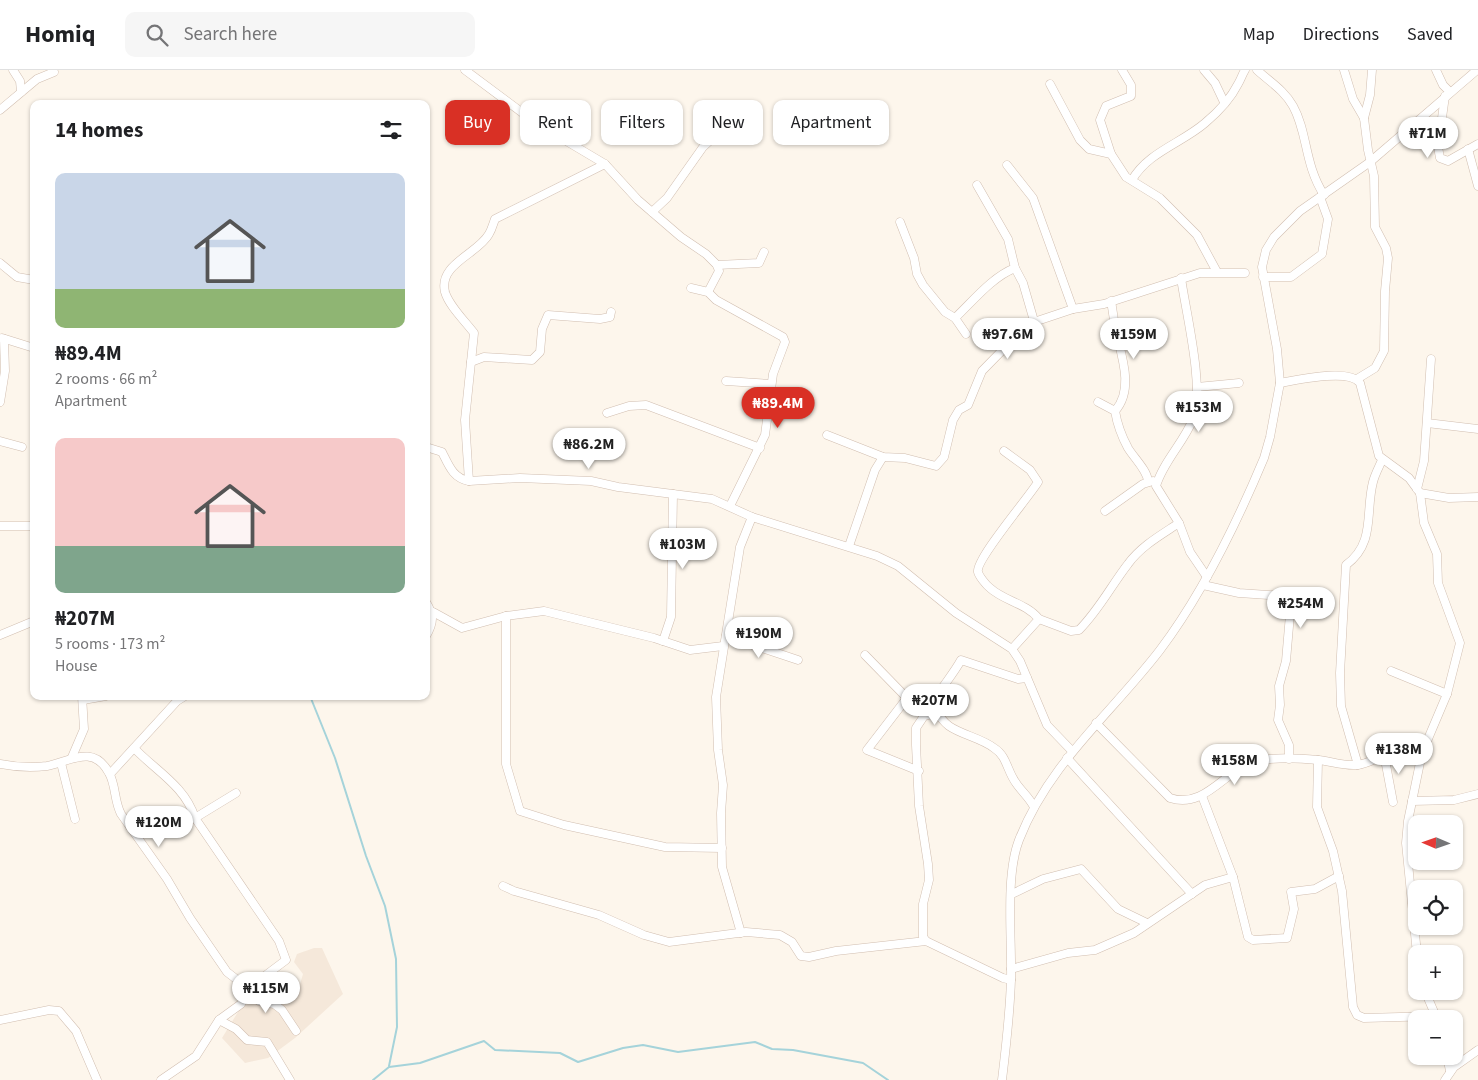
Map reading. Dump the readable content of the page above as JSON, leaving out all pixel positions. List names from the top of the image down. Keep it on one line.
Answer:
{"north":"left","page":{"header":"Homiq","search":"Search here","nav":["Map","Directions","Saved"],"chip":["Buy","Rent","Filters","New","Apartment"],"heading":"14 homes","price":["₦71M","₦97.6M","₦159M","₦89.4M","₦153M","₦86.2M","₦103M","₦254M","₦190M","₦207M","₦138M","₦158M","₦120M","₦115M"],"list":[{"name":"₦89.4M","note":"2 rooms · 66 m² · Apartment"},{"name":"₦207M","note":"5 rooms · 173 m² · House"}],"map_buttons":["+","−"]}}
